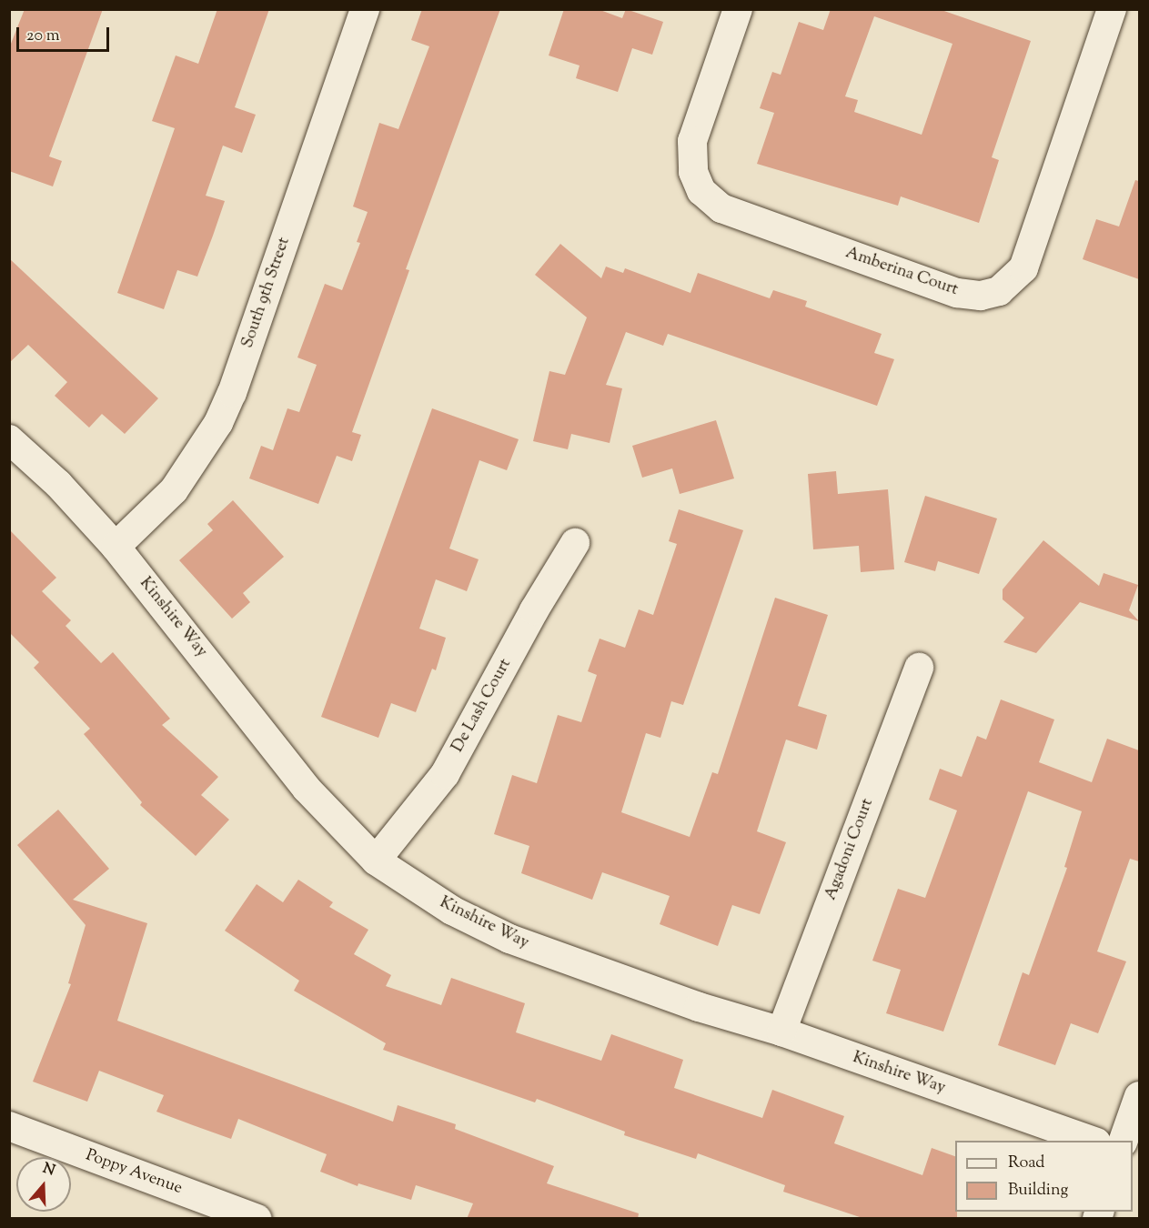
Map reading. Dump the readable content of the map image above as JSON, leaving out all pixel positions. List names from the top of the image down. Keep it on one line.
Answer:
{"streets":{"street":["Amberina Court","South 9th Street","Kinshire Way","De Lash Court","Agadoni Court","Poppy Avenue"]},"crossings":[["South 9th Street","Kinshire Way"],["Kinshire Way","De Lash Court"],["Kinshire Way","Agadoni Court"]],"legend":["Road","Building"],"scale_bar":"20 m","north":"top"}
